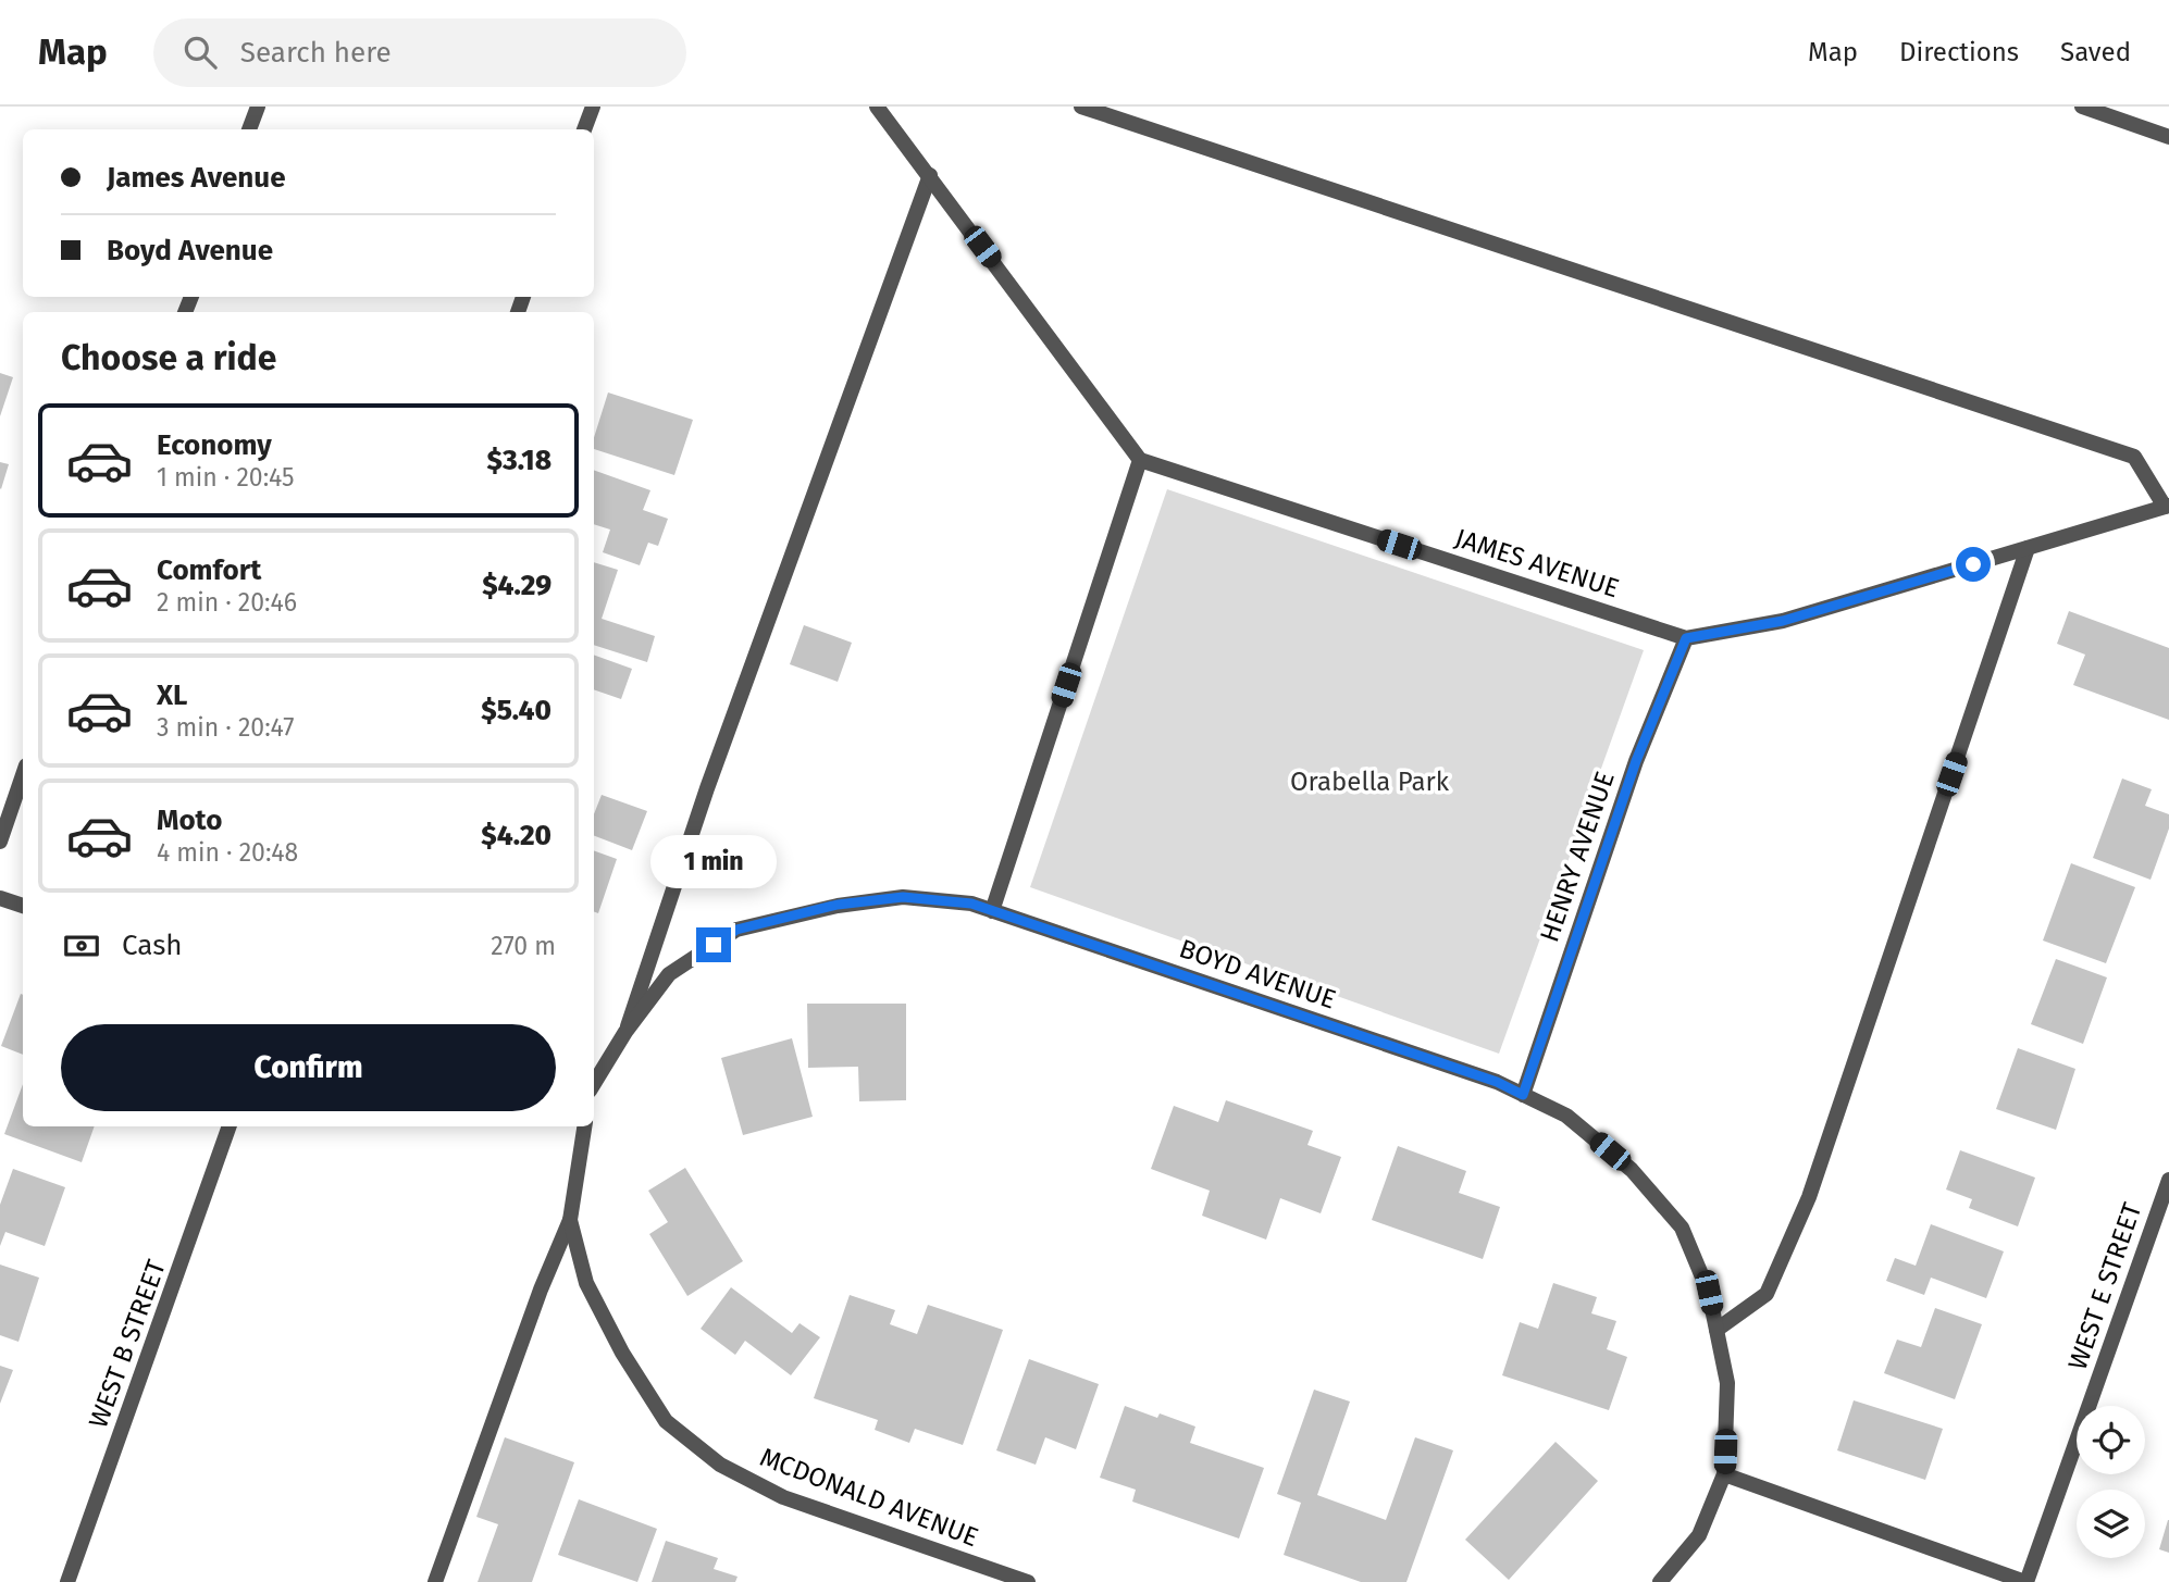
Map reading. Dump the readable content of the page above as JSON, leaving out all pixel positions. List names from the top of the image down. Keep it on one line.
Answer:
{"streets":{"street":["JAMES AVENUE","HENRY AVENUE","BOYD AVENUE","WEST E STREET","WEST B STREET","MCDONALD AVENUE"]},"crossings":[["JAMES AVENUE","HENRY AVENUE"],["HENRY AVENUE","BOYD AVENUE"]],"parks":["Orabella Park"],"page":{"header":"Map","search":"Search here","nav":["Map","Directions","Saved"],"banner":["James Avenue","Boyd Avenue"],"heading":"Choose a ride","list":[{"name":"Economy","note":"1 min · 20:45","value":"$3.18"},{"name":"Comfort","note":"2 min · 20:46","value":"$4.29"},{"name":"XL","note":"3 min · 20:47","value":"$5.40"},{"name":"Moto","note":"4 min · 20:48","value":"$4.20"}],"bubble":"1 min","pay":["Cash","270 m"],"buttons":"Confirm"}}
